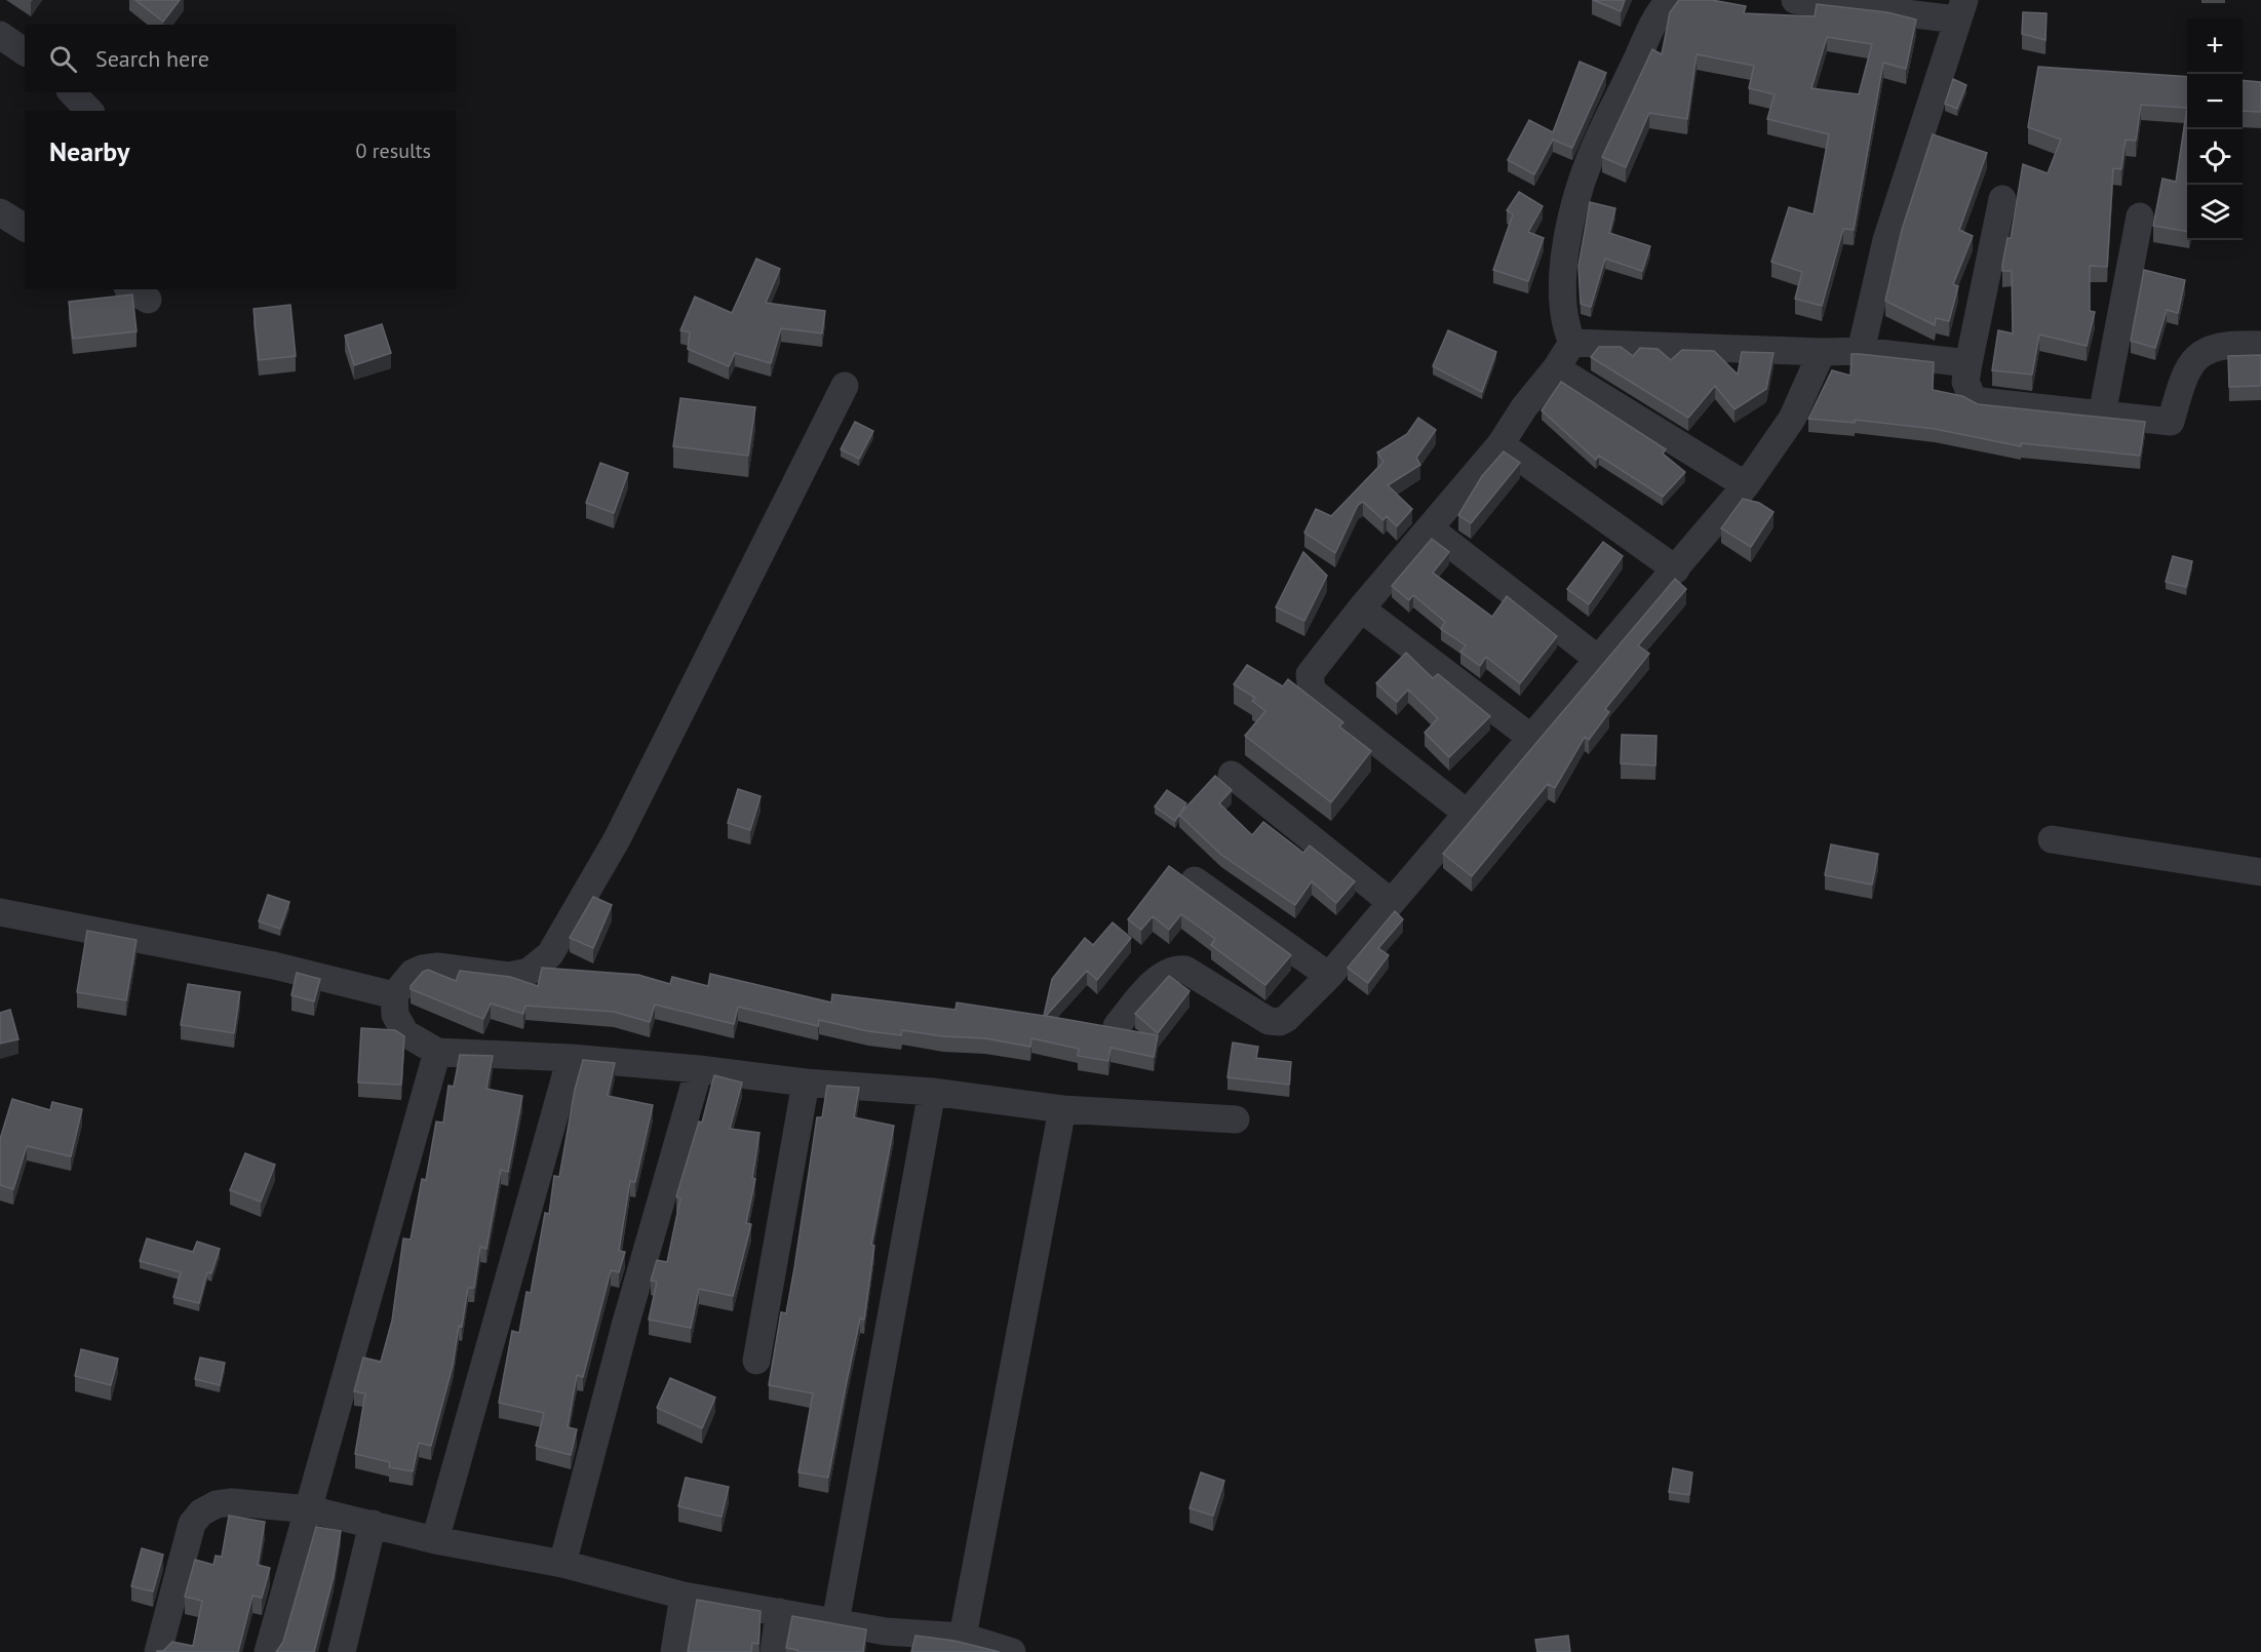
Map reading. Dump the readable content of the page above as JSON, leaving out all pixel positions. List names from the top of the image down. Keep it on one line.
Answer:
{"page":{"map_buttons":["+","−"],"search":"Search here","heading":["Nearby","0 results"]}}
